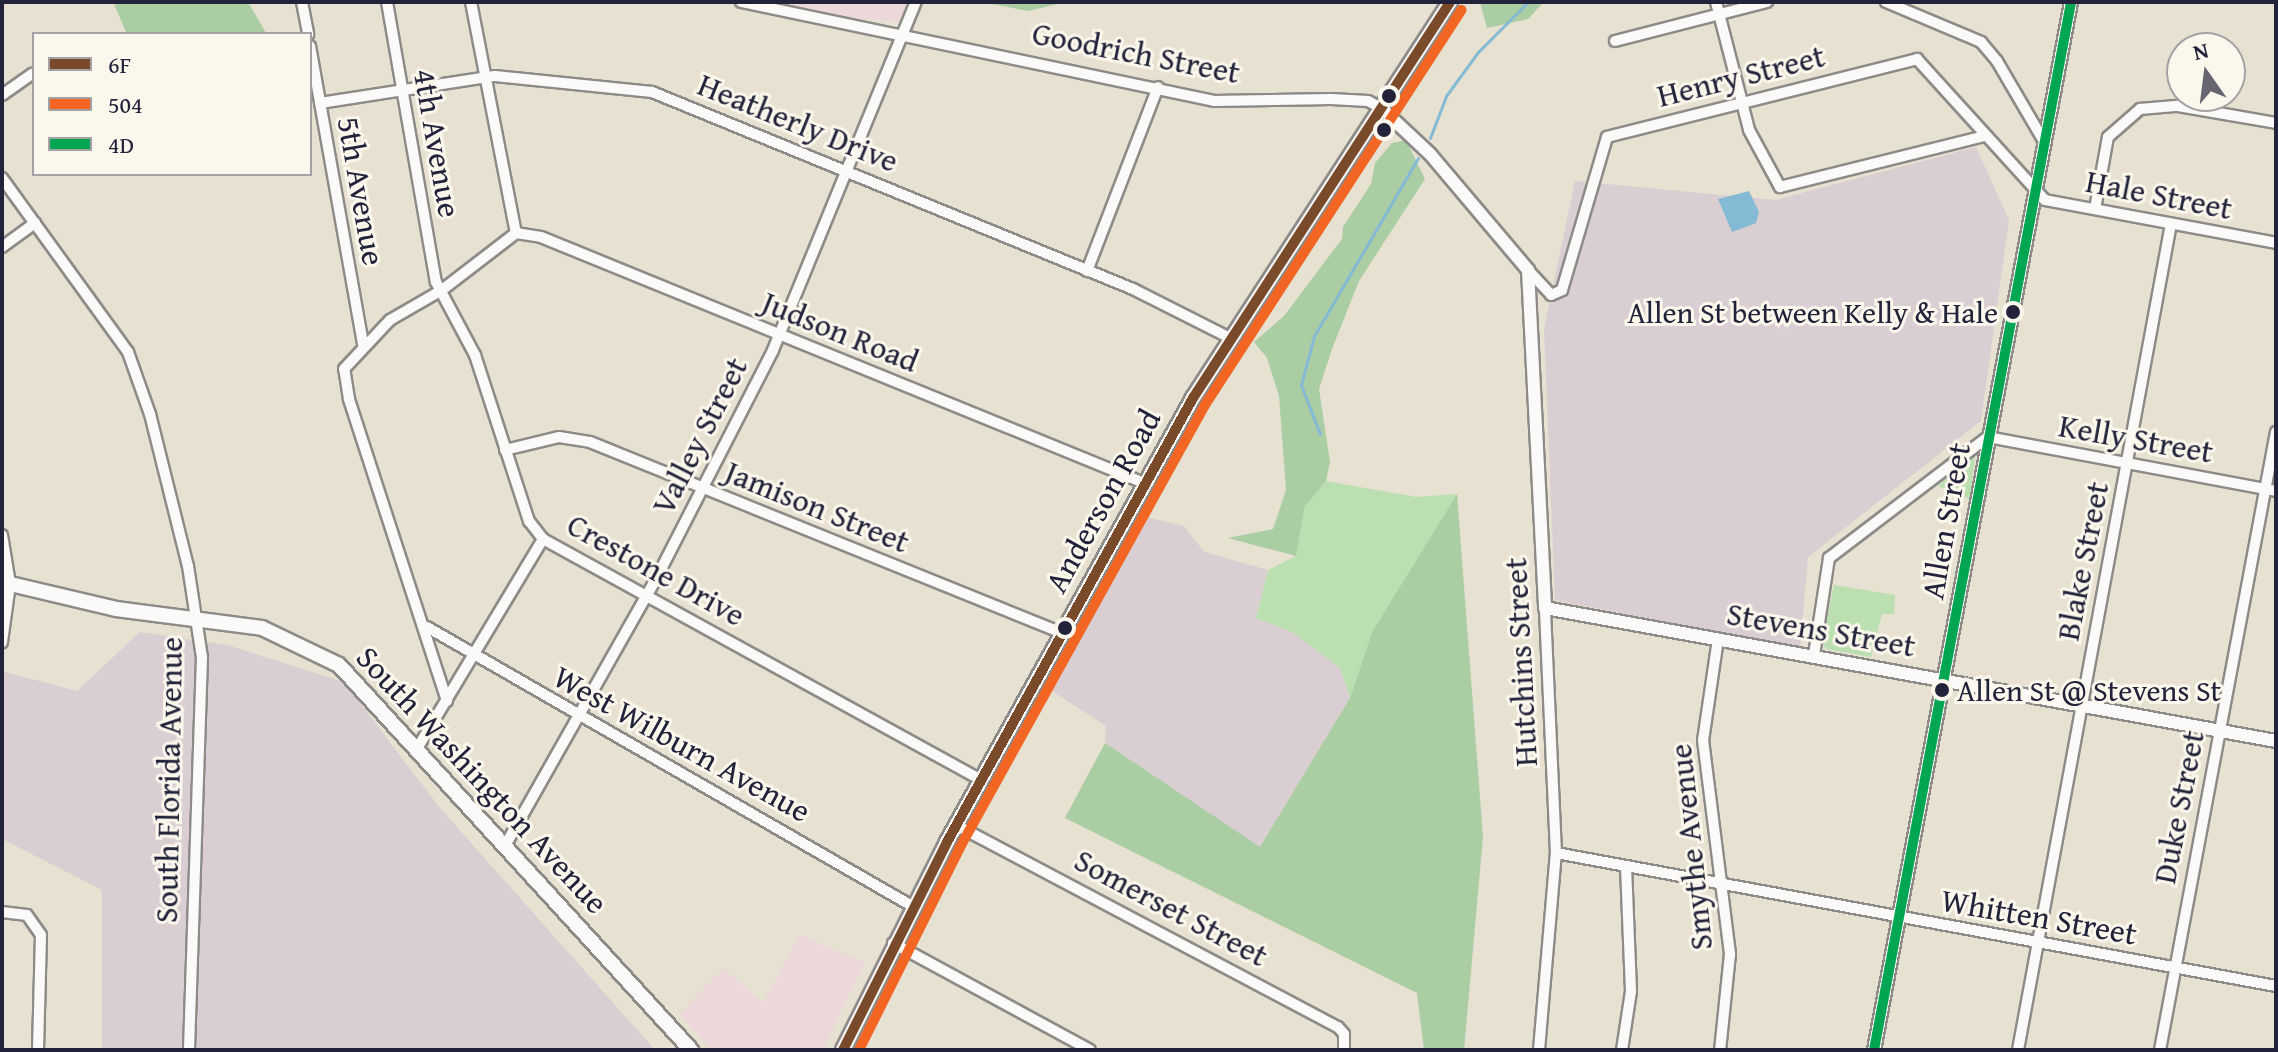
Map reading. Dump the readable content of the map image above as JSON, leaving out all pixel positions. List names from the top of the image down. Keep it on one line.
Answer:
{"streets":{"main road":["Anderson Road","South Washington Avenue"],"street":["Goodrich Street","Henry Street","Heatherly Drive","4th Avenue","5th Avenue","Hale Street","Judson Road","Valley Street","Kelly Street","Jamison Street","Allen Street","Blake Street","Crestone Drive","Stevens Street","Hutchins Street","West Wilburn Avenue","South Florida Avenue","Duke Street","Smythe Avenue","Somerset Street","Whitten Street"]},"crossings":[["Goodrich Street","Valley Street"],["Goodrich Street","Anderson Road"],["Henry Street","Hale Street"],["Henry Street","Allen Street"],["Henry Street","Hutchins Street"],["Heatherly Drive","4th Avenue"],["Heatherly Drive","5th Avenue"],["Heatherly Drive","Valley Street"],["Heatherly Drive","Anderson Road"],["4th Avenue","Crestone Drive"],["Hale Street","Allen Street"],["Hale Street","Blake Street"],["Judson Road","Valley Street"],["Judson Road","Anderson Road"],["Valley Street","Jamison Street"],["Valley Street","Crestone Drive"],["Valley Street","West Wilburn Avenue"],["Valley Street","South Washington Avenue"],["Kelly Street","Allen Street"],["Kelly Street","Blake Street"],["Kelly Street","Duke Street"],["Anderson Road","Jamison Street"],["Anderson Road","Crestone Drive"],["Anderson Road","West Wilburn Avenue"],["Anderson Road","Somerset Street"],["Jamison Street","Crestone Drive"],["Allen Street","Stevens Street"],["Allen Street","Whitten Street"],["Blake Street","Stevens Street"],["Blake Street","Whitten Street"],["Stevens Street","Hutchins Street"],["Stevens Street","Duke Street"],["Stevens Street","Smythe Avenue"],["Hutchins Street","Whitten Street"],["South Florida Avenue","South Washington Avenue"],["Duke Street","Whitten Street"],["Smythe Avenue","Whitten Street"]],"places":["Allen St between Kelly & Hale","Allen St @ Stevens St"],"lines":["transit line 6F","transit line 4D","transit line 504"],"legend":["6F","504","4D"],"north":"top"}
